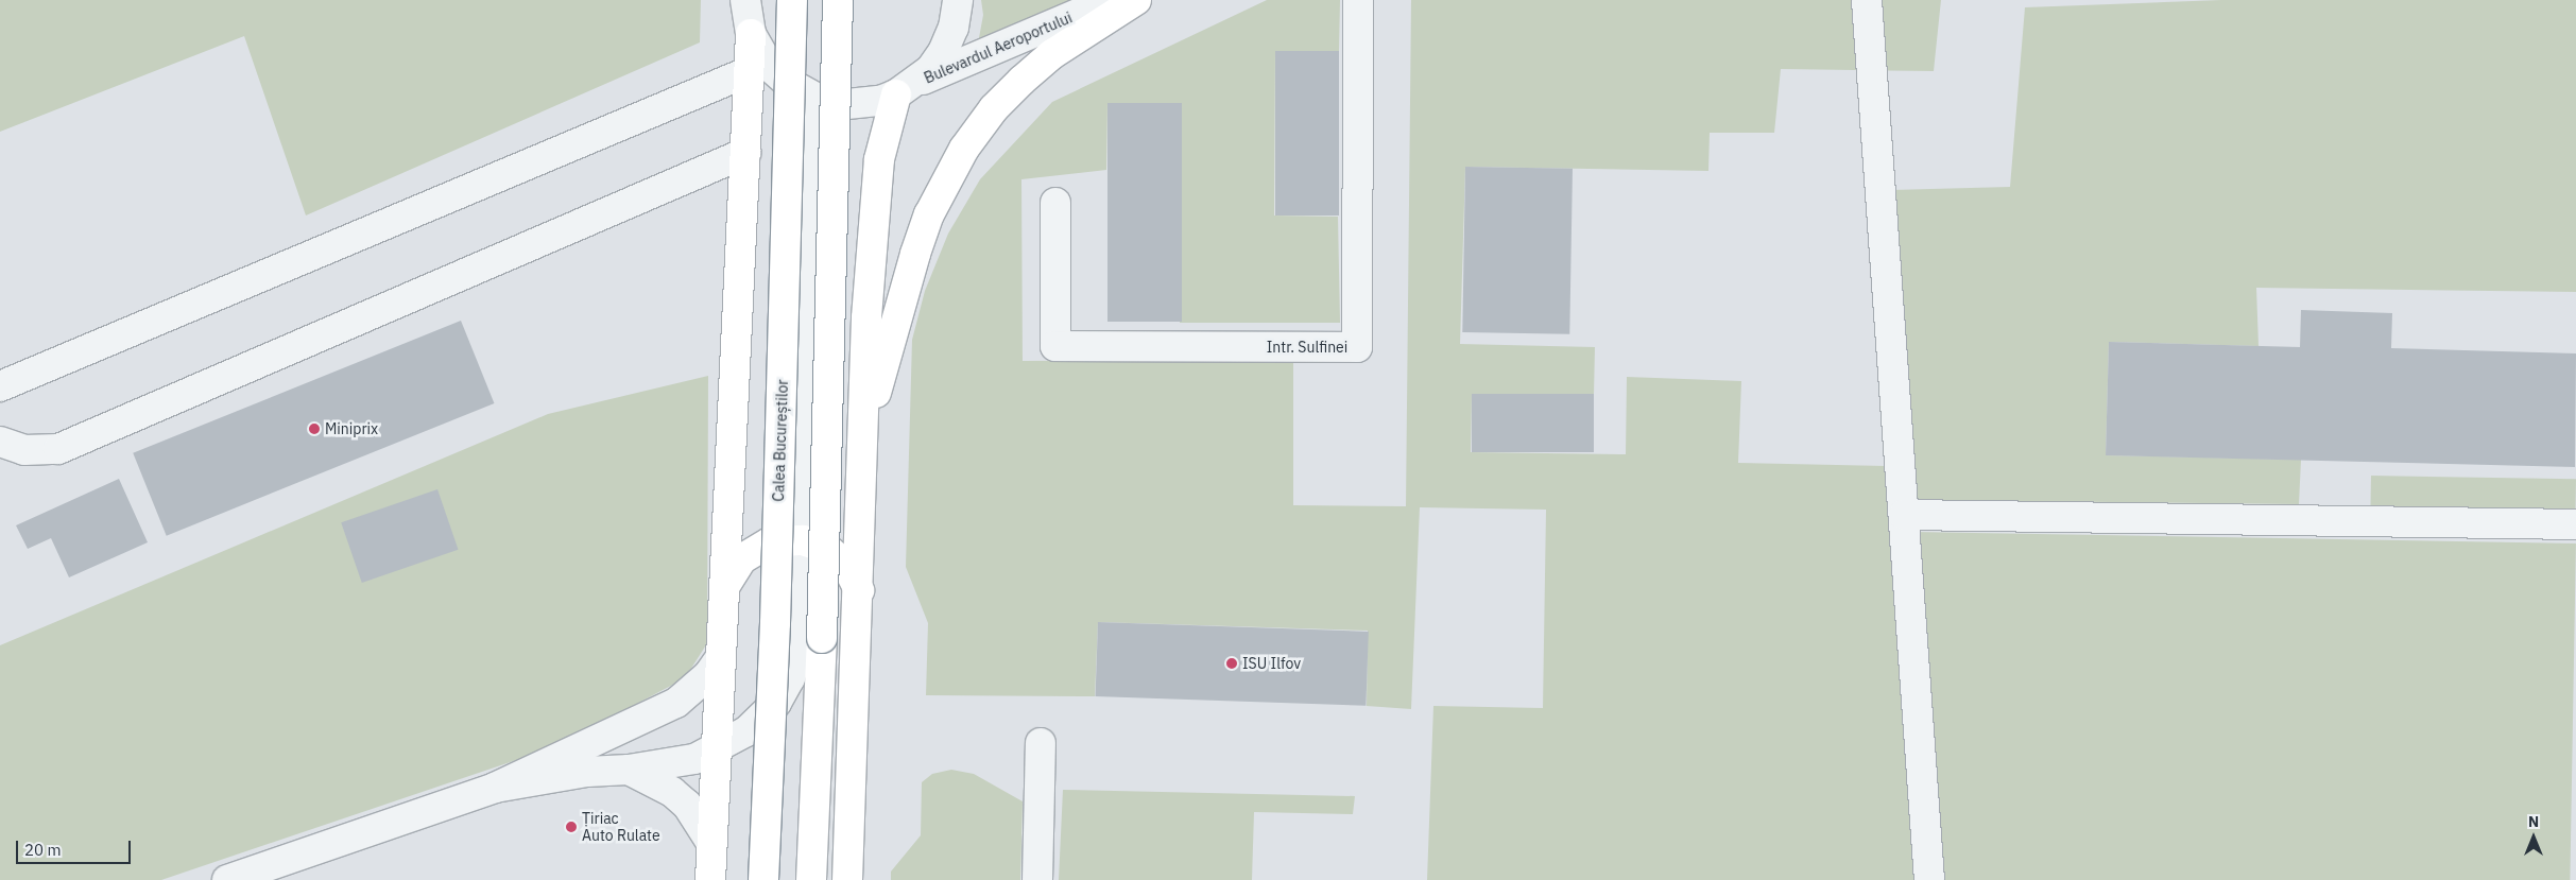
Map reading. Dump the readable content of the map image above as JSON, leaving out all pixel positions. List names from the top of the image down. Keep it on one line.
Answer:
{"streets":{"highway":["Calea Bucureștilor"],"street":["Bulevardul Aeroportului","Intr. Sulfinei"]},"places":["Miniprix","ISU Ilfov","Țiriac Auto Rulate"],"scale_bar":"20 m","north":"top"}
